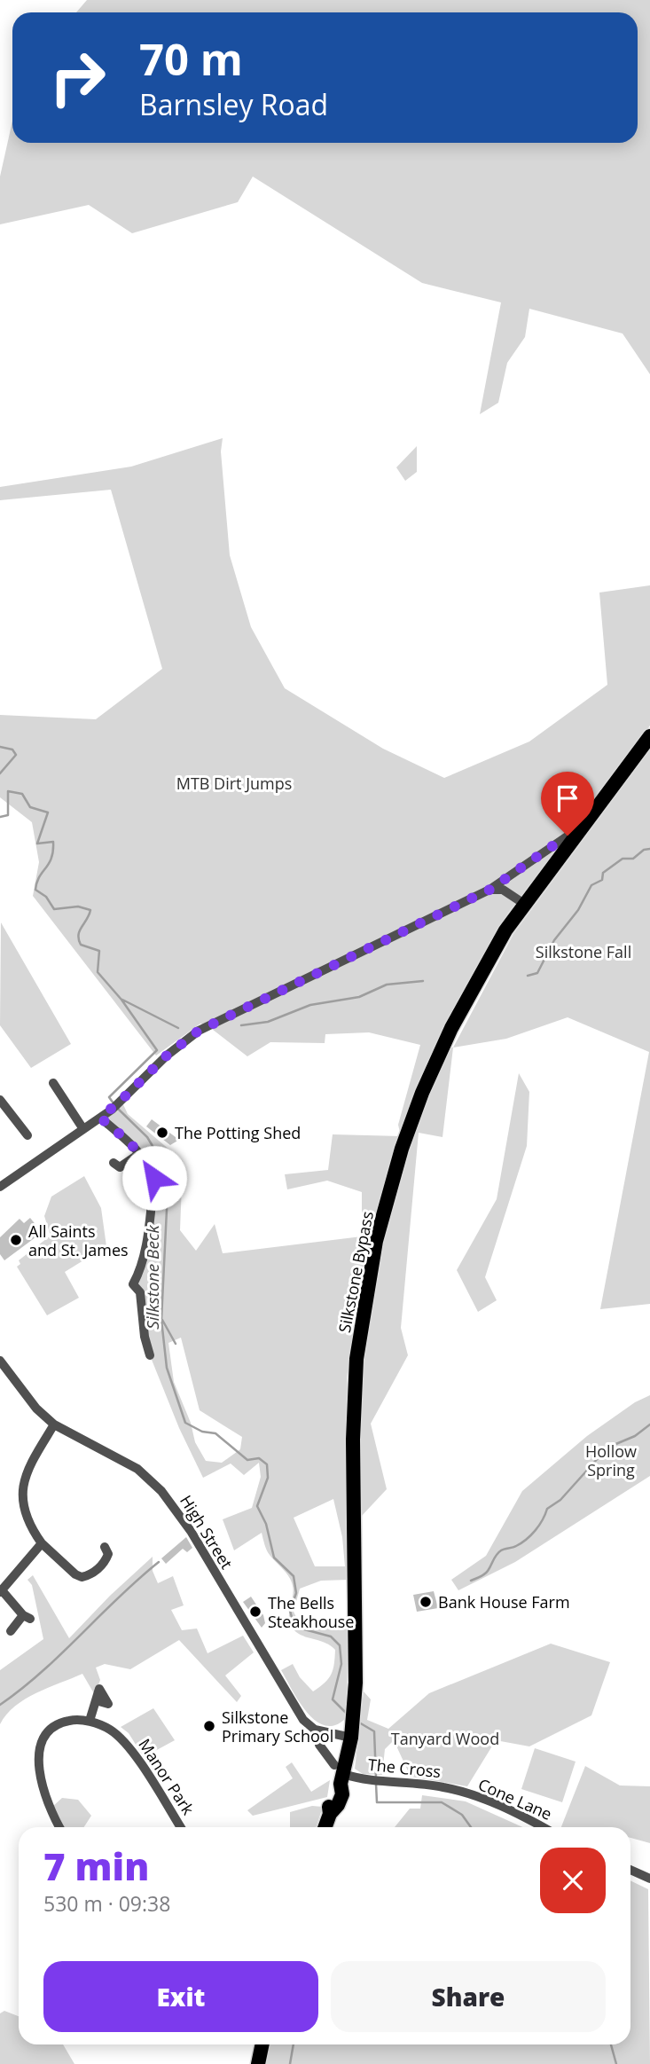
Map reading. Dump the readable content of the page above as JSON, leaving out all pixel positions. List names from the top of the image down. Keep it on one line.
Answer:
{"streets":{"highway":["Silkstone Bypass"],"street":["High Street","The Cross","Manor Park","Cone Lane"]},"crossings":[["Silkstone Bypass","High Street"],["Silkstone Bypass","The Cross"],["The Cross","Cone Lane"]],"water":["Silkstone Beck"],"parks":["MTB Dirt Jumps","Silkstone Fall","Hollow Spring","Tanyard Wood"],"places":["The Potting Shed","All Saints and St. James","Bank House Farm","The Bells Steakhouse","Silkstone Primary School"],"page":{"turn":["70 m","Barnsley Road"],"heading":["7 min","530 m · 09:38"],"buttons":["Exit","Share"]}}
